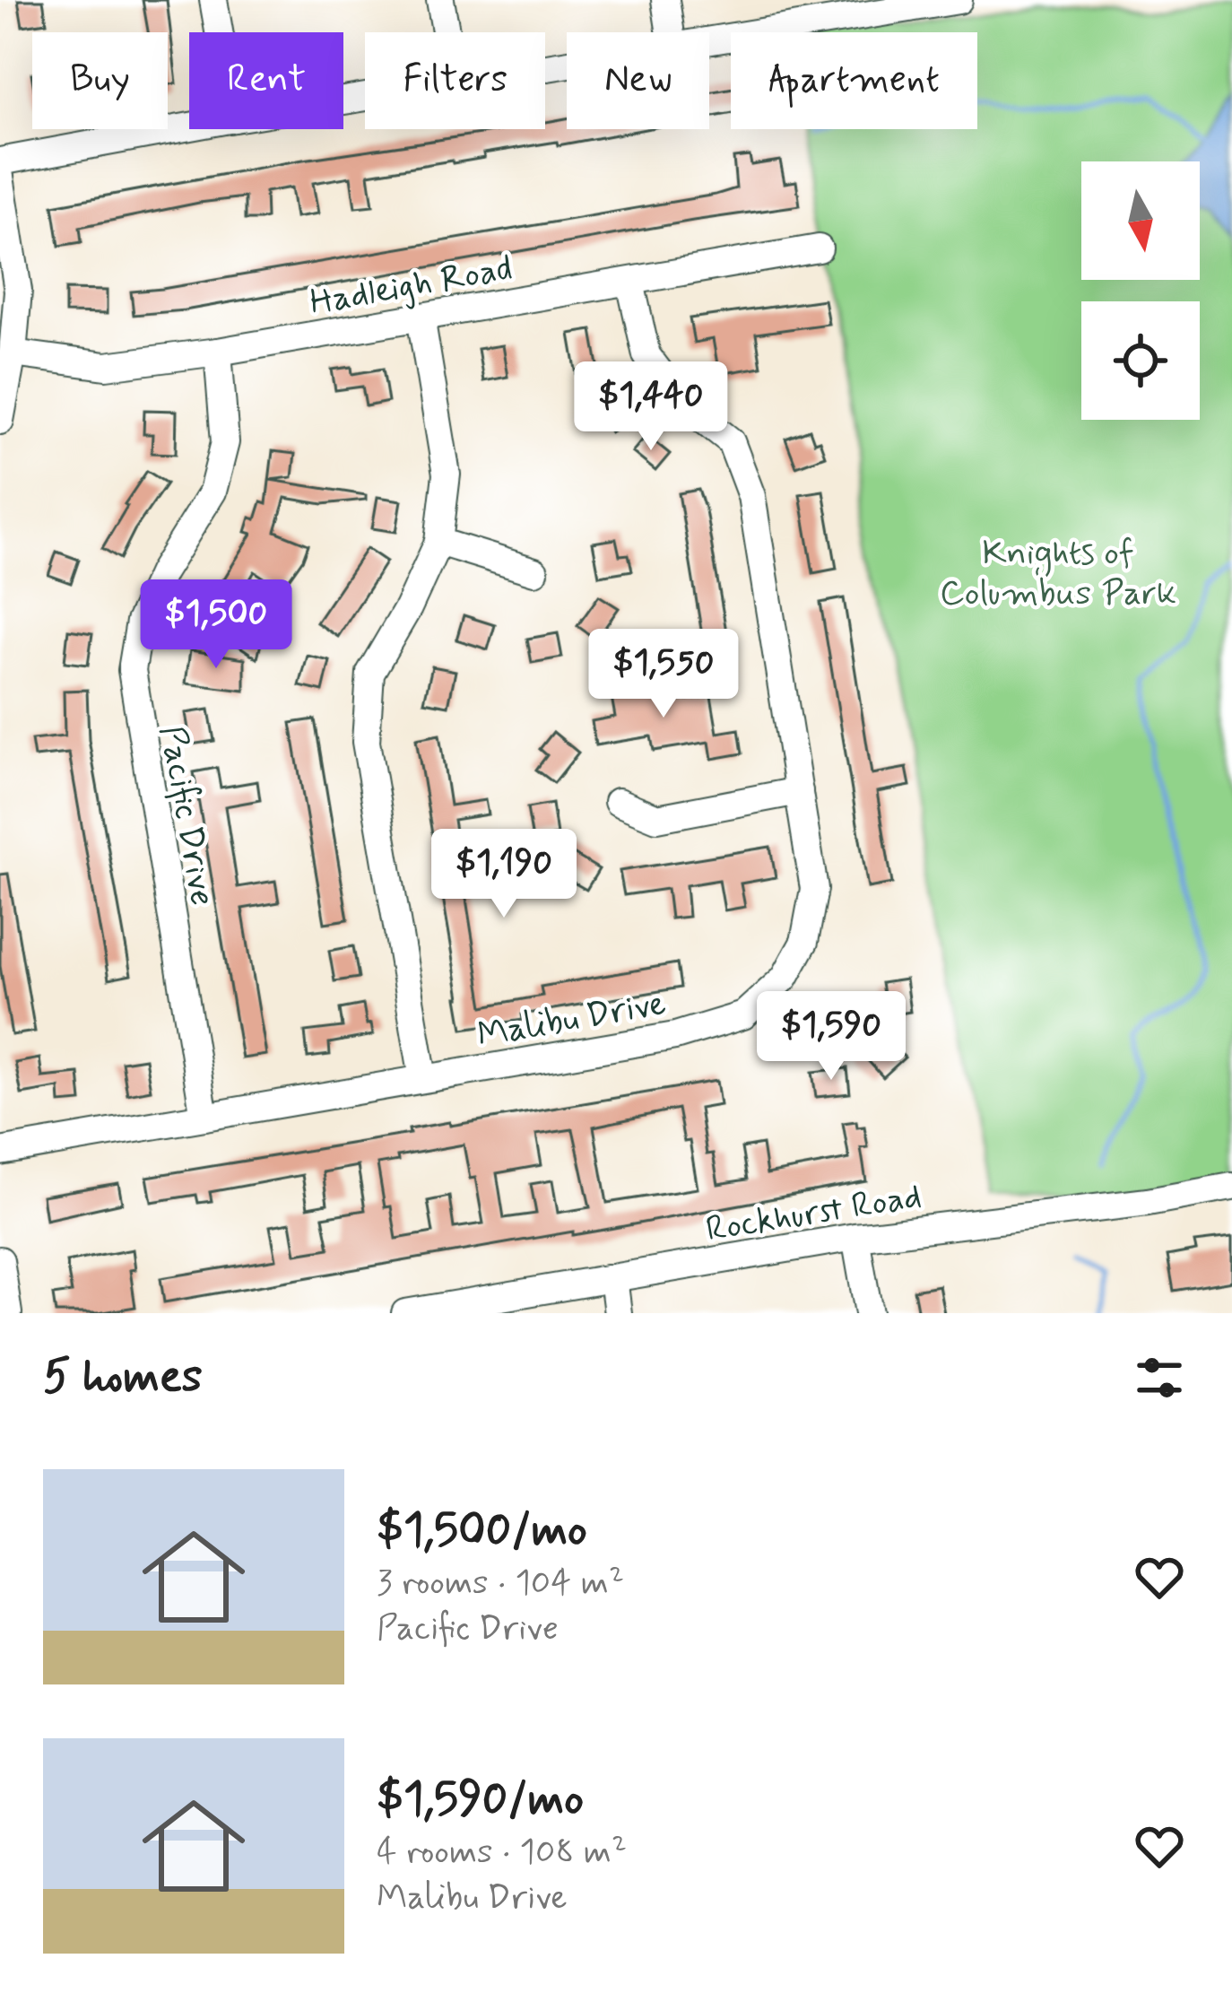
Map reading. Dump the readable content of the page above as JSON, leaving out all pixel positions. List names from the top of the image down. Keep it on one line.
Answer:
{"streets":{"street":["Hadleigh Road","Pacific Drive","Malibu Drive","Rockhurst Road"]},"crossings":[["Hadleigh Road","Pacific Drive"],["Hadleigh Road","Malibu Drive"],["Pacific Drive","Malibu Drive"]],"parks":["Knights of Columbus Park"],"north":"bottom","page":{"chip":["Buy","Rent","Filters","New","Apartment"],"price":["$1,440","$1,500","$1,550","$1,190","$1,590"],"heading":"5 homes","list":[{"name":"$1,500/mo","note":"3 rooms · 104 m² · Pacific Drive"},{"name":"$1,590/mo","note":"4 rooms · 108 m² · Malibu Drive"}]}}
